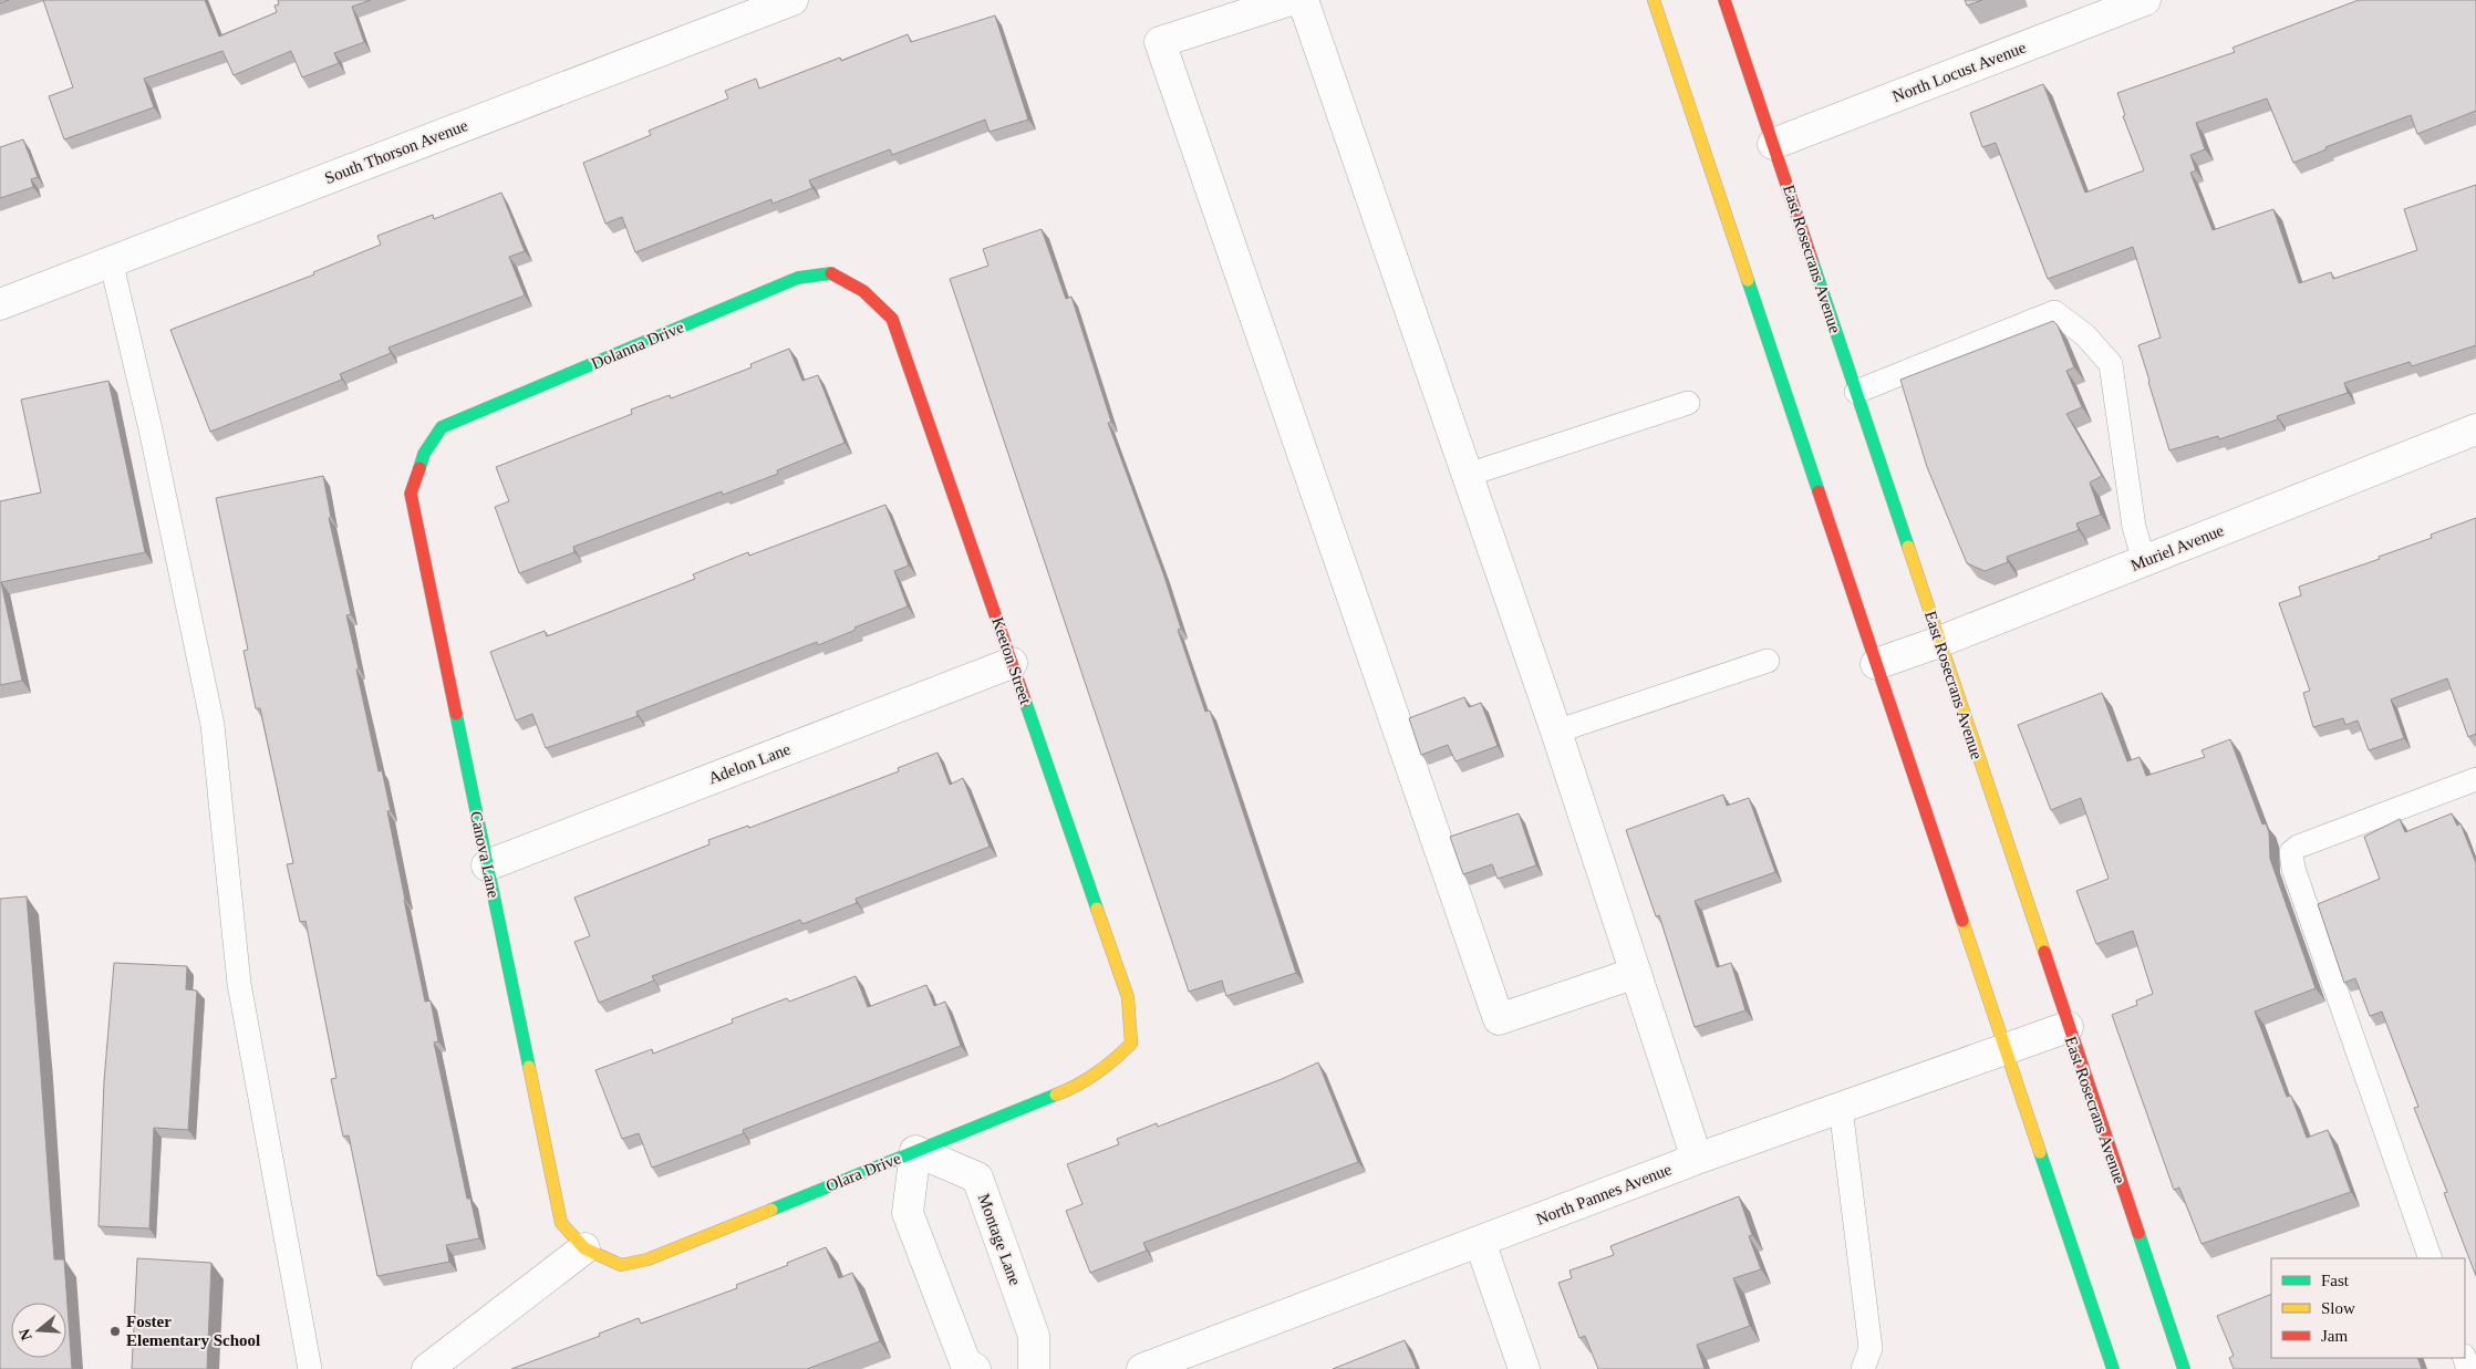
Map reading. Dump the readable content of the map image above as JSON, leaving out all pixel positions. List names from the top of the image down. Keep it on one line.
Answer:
{"streets":{"main road":["East Rosecrans Avenue","Dolanna Drive","Keeton Street","Canova Lane","Olara Drive"],"street":["North Locust Avenue","South Thorson Avenue","Muriel Avenue","Adelon Lane","North Pannes Avenue","Montage Lane"]},"crossings":[["North Locust Avenue","East Rosecrans Avenue"],["East Rosecrans Avenue","Muriel Avenue"],["East Rosecrans Avenue","North Pannes Avenue"],["Dolanna Drive","Keeton Street"],["Dolanna Drive","Canova Lane"],["Keeton Street","Adelon Lane"],["Keeton Street","Olara Drive"],["Adelon Lane","Canova Lane"],["Canova Lane","Olara Drive"],["Olara Drive","Montage Lane"]],"places":["Foster Elementary School"],"legend":["Fast","Slow","Jam"],"north":"left"}
